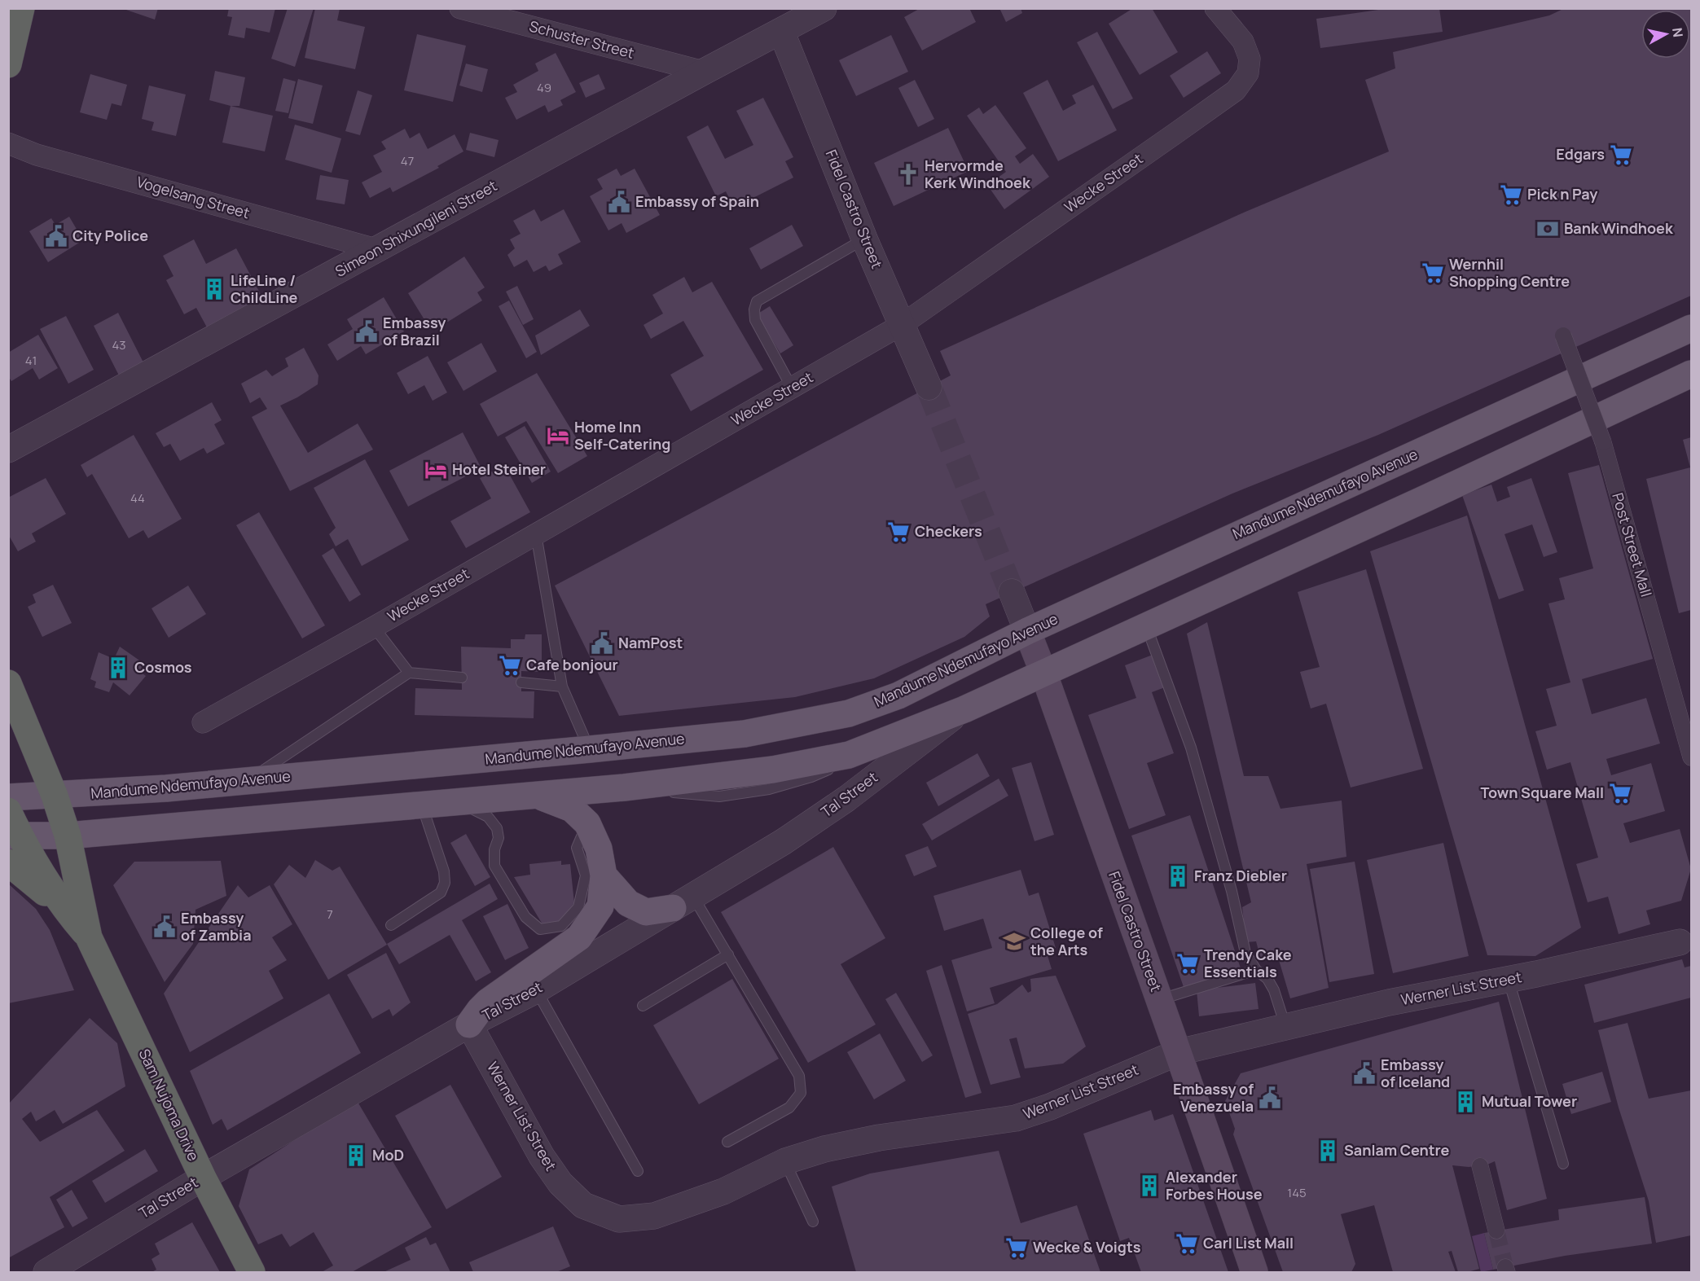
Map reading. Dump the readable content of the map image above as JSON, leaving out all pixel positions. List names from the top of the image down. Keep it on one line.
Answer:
{"streets":{"highway":["Sam Nujoma Drive"],"main road":["Fidel Castro Street","Mandume Ndemufayo Avenue"],"street":["Schuster Street","Wecke Street","Vogelsang Street","Simeon Shixungileni Street","Post Street Mall","Tal Street","Werner List Street"]},"crossings":[["Schuster Street","Simeon Shixungileni Street"],["Wecke Street","Fidel Castro Street"],["Vogelsang Street","Simeon Shixungileni Street"],["Fidel Castro Street","Simeon Shixungileni Street"],["Fidel Castro Street","Mandume Ndemufayo Avenue"],["Fidel Castro Street","Werner List Street"],["Mandume Ndemufayo Avenue","Sam Nujoma Drive"],["Tal Street","Werner List Street"],["Tal Street","Sam Nujoma Drive"]],"places":{"supermarket":["Edgars","Pick n Pay","Wernhil Shopping Centre","Checkers","Cafe bonjour","Town Square Mall","Trendy Cake Essentials","Carl List Mall","Wecke & Voigts"],"church":["Hervormde Kerk Windhoek"],"public building":["Embassy of Spain","City Police","Embassy of Brazil","NamPost","Embassy of Zambia","Embassy of Iceland","Embassy of Venezuela"],"bank":["Bank Windhoek"],"building":["LifeLine / ChildLine","Cosmos","Franz Diebler","Mutual Tower","Sanlam Centre","MoD","Alexander Forbes House"],"hotel":["Home Inn Self-Catering","Hotel Steiner"],"school or university":["College of the Arts"]},"house_numbers":["49","47","43","41","44","7","145"],"north":"right"}
